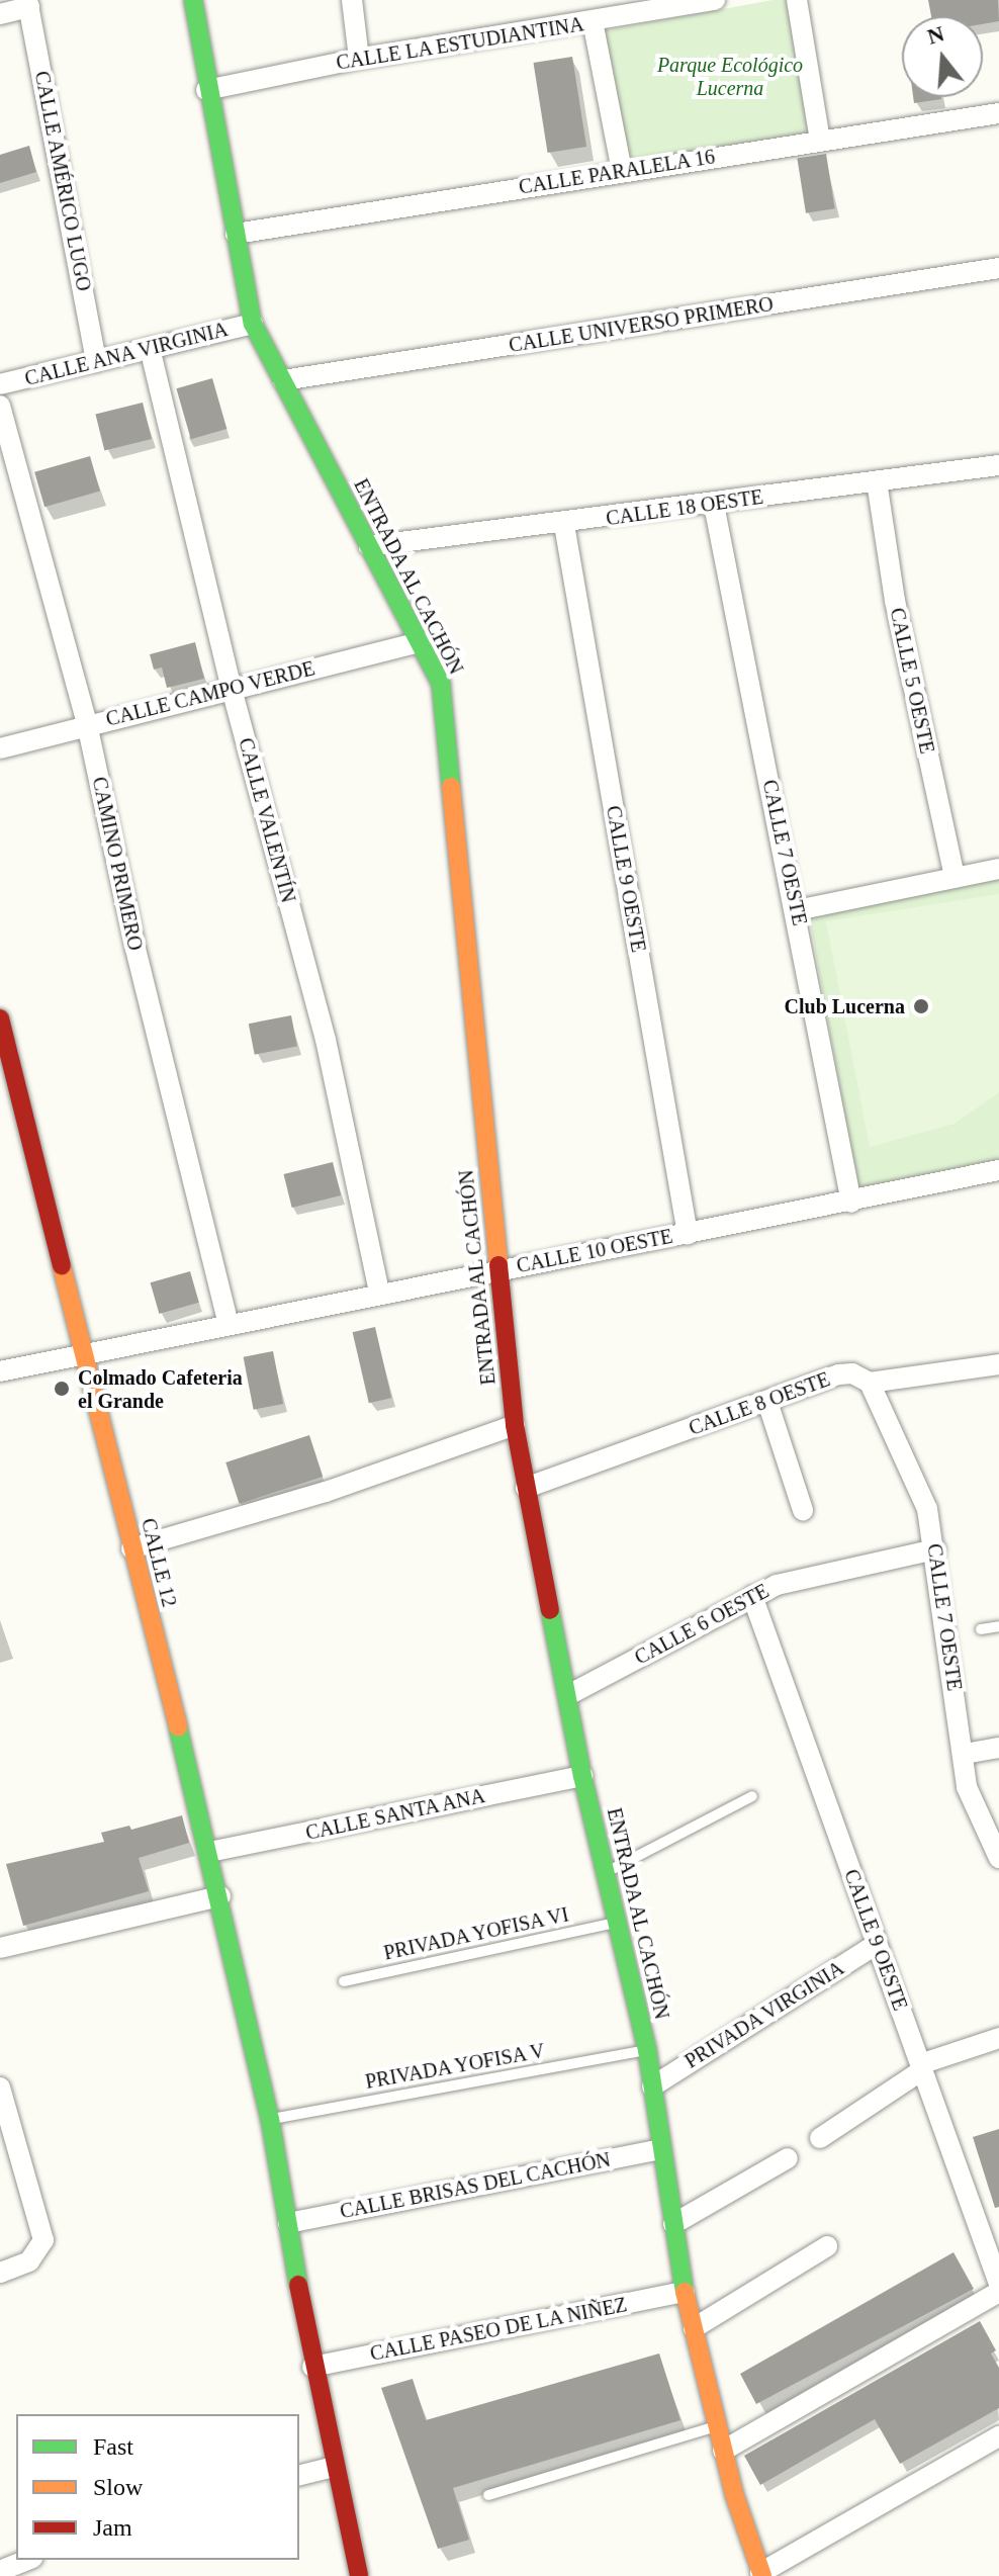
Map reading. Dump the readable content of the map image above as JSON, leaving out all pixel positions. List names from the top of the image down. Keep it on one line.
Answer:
{"streets":{"street":["CALLE LA ESTUDIANTINA","CALLE PARALELA 16","CALLE AMÉRICO LUGO","CALLE UNIVERSO PRIMERO","CALLE ANA VIRGINIA","CALLE 18 OESTE","ENTRADA AL CACHÓN","CALLE 5 OESTE","CALLE CAMPO VERDE","CALLE VALENTÍN","CALLE 7 OESTE","CAMINO PRIMERO","CALLE 9 OESTE","CALLE 10 OESTE","CALLE 8 OESTE","CALLE 12","CALLE 6 OESTE","CALLE SANTA ANA","PRIVADA VIRGINIA","CALLE BRISAS DEL CACHÓN","CALLE PASEO DE LA NIÑEZ"],"lane":["PRIVADA YOFISA VI","PRIVADA YOFISA V"]},"crossings":[["CALLE LA ESTUDIANTINA","ENTRADA AL CACHÓN"],["CALLE PARALELA 16","ENTRADA AL CACHÓN"],["CALLE AMÉRICO LUGO","CALLE ANA VIRGINIA"],["CALLE UNIVERSO PRIMERO","ENTRADA AL CACHÓN"],["CALLE ANA VIRGINIA","ENTRADA AL CACHÓN"],["CALLE ANA VIRGINIA","CALLE VALENTÍN"],["CALLE 18 OESTE","ENTRADA AL CACHÓN"],["CALLE 18 OESTE","CALLE 5 OESTE"],["CALLE 18 OESTE","CALLE 7 OESTE"],["CALLE 18 OESTE","CALLE 9 OESTE"],["ENTRADA AL CACHÓN","CALLE CAMPO VERDE"],["ENTRADA AL CACHÓN","CALLE 10 OESTE"],["ENTRADA AL CACHÓN","CALLE 8 OESTE"],["ENTRADA AL CACHÓN","CALLE 6 OESTE"],["ENTRADA AL CACHÓN","CALLE SANTA ANA"],["ENTRADA AL CACHÓN","PRIVADA YOFISA VI"],["ENTRADA AL CACHÓN","PRIVADA VIRGINIA"],["ENTRADA AL CACHÓN","PRIVADA YOFISA V"],["ENTRADA AL CACHÓN","CALLE BRISAS DEL CACHÓN"],["ENTRADA AL CACHÓN","CALLE PASEO DE LA NIÑEZ"],["CALLE CAMPO VERDE","CALLE VALENTÍN"],["CALLE CAMPO VERDE","CAMINO PRIMERO"],["CALLE VALENTÍN","CALLE 10 OESTE"],["CALLE 7 OESTE","CALLE 10 OESTE"],["CALLE 7 OESTE","CALLE 8 OESTE"],["CALLE 7 OESTE","CALLE 6 OESTE"],["CAMINO PRIMERO","CALLE 10 OESTE"],["CALLE 9 OESTE","CALLE 10 OESTE"],["CALLE 9 OESTE","CALLE 6 OESTE"],["CALLE 9 OESTE","PRIVADA VIRGINIA"],["CALLE 10 OESTE","CALLE 12"],["CALLE 12","CALLE SANTA ANA"],["CALLE 12","PRIVADA YOFISA V"],["CALLE 12","CALLE BRISAS DEL CACHÓN"],["CALLE 12","CALLE PASEO DE LA NIÑEZ"]],"parks":["Parque Ecológico Lucerna"],"places":["Club Lucerna","Colmado Cafeteria el Grande"],"legend":["Fast","Slow","Jam"],"north":"top"}
